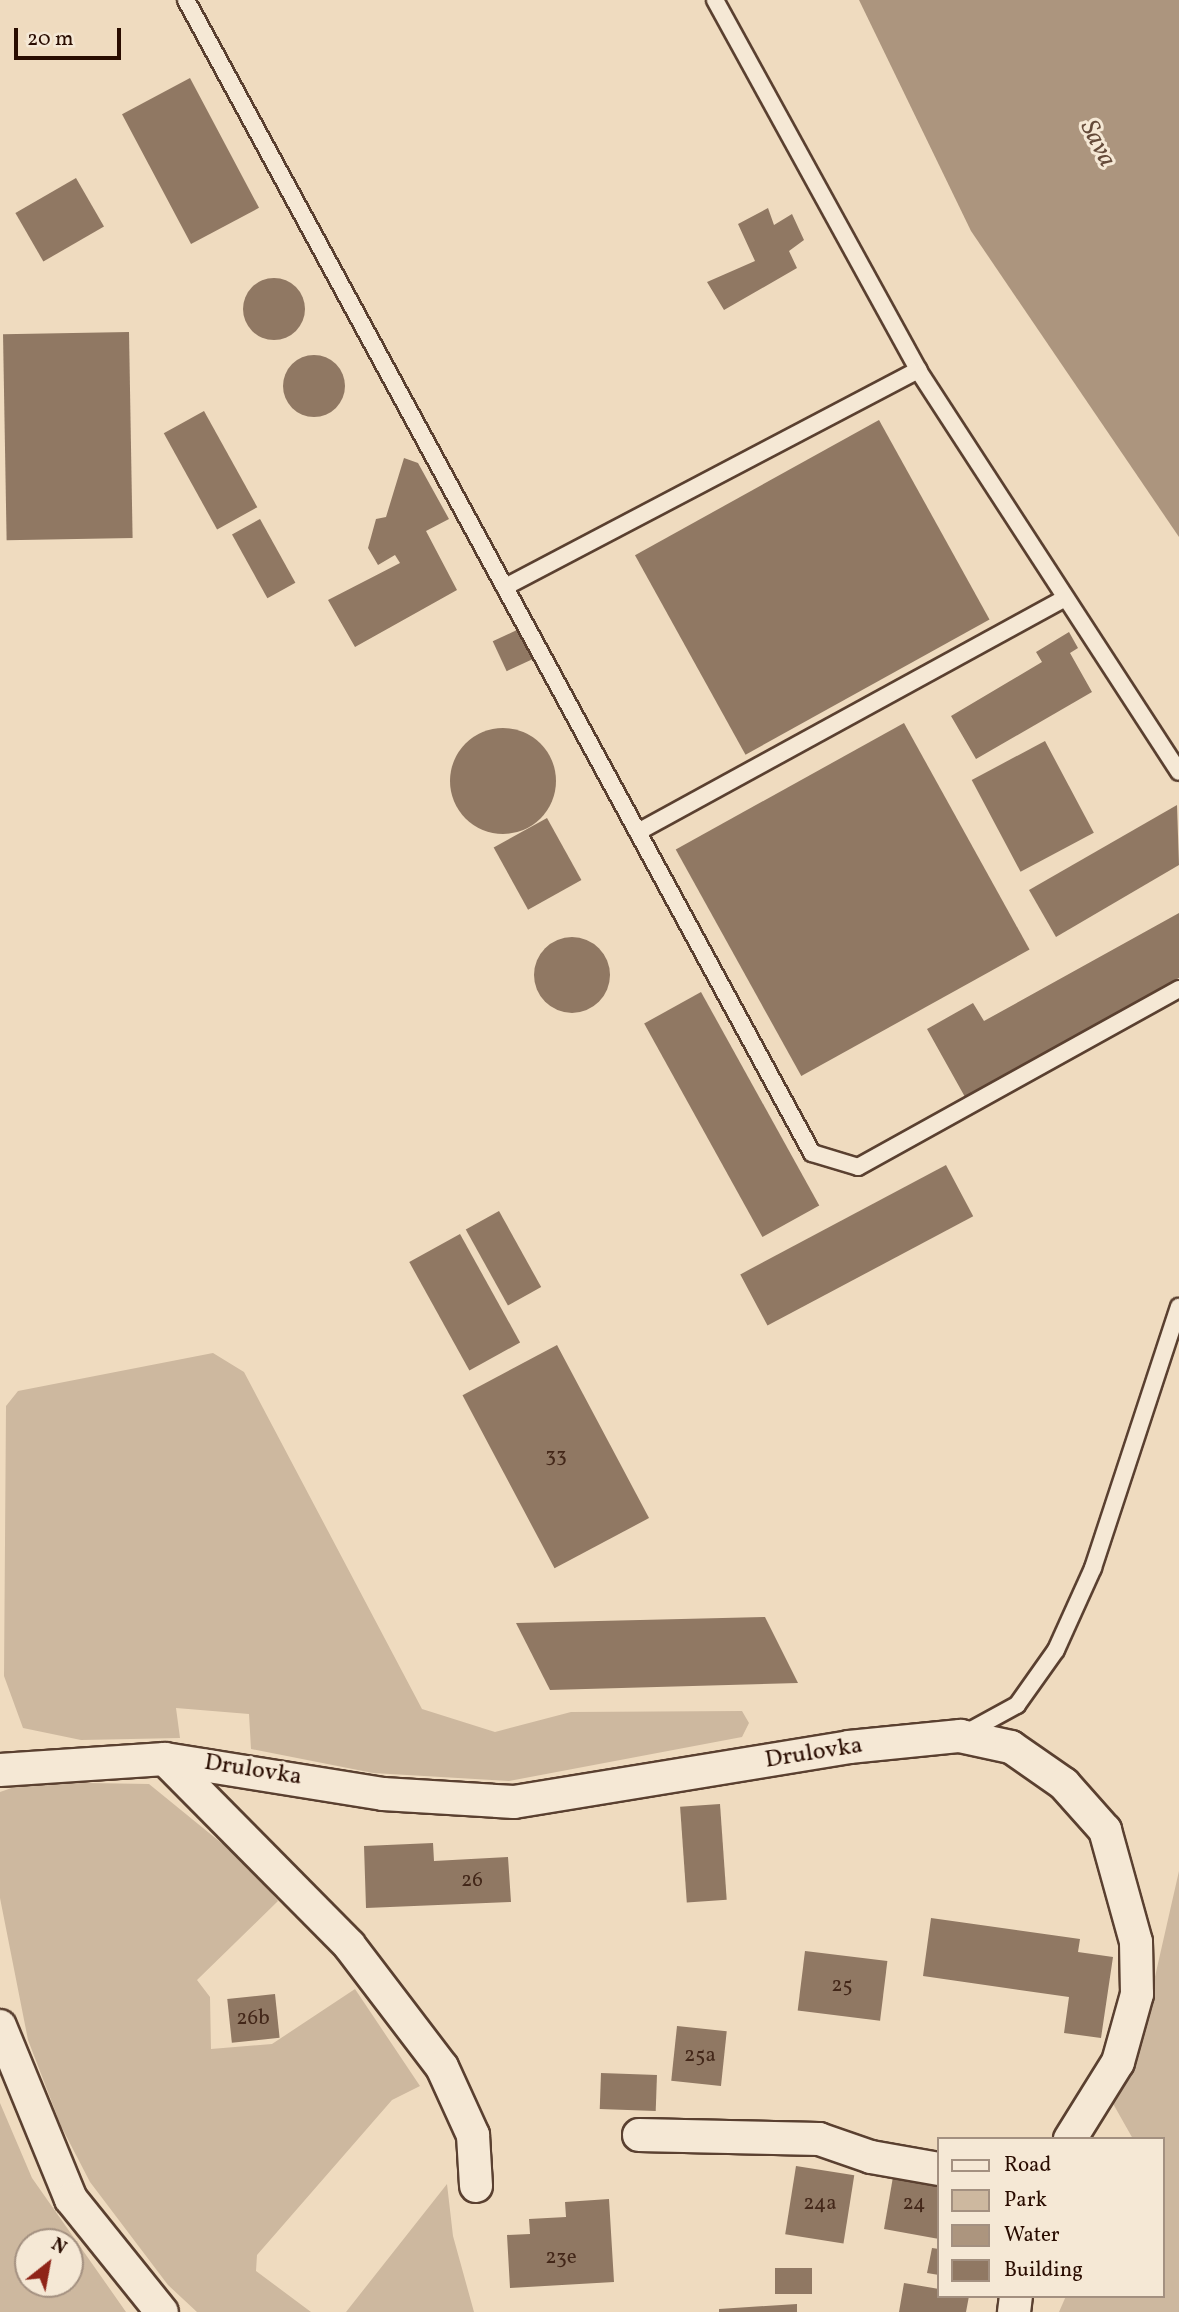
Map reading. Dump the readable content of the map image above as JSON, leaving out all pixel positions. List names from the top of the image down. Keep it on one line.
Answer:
{"streets":{"street":["Drulovka"]},"water":["Sava"],"house_numbers":["33","26","25","26b","25a","24a","24","23e"],"legend":["Road","Park","Water","Building"],"scale_bar":"20 m","north":"top right"}
